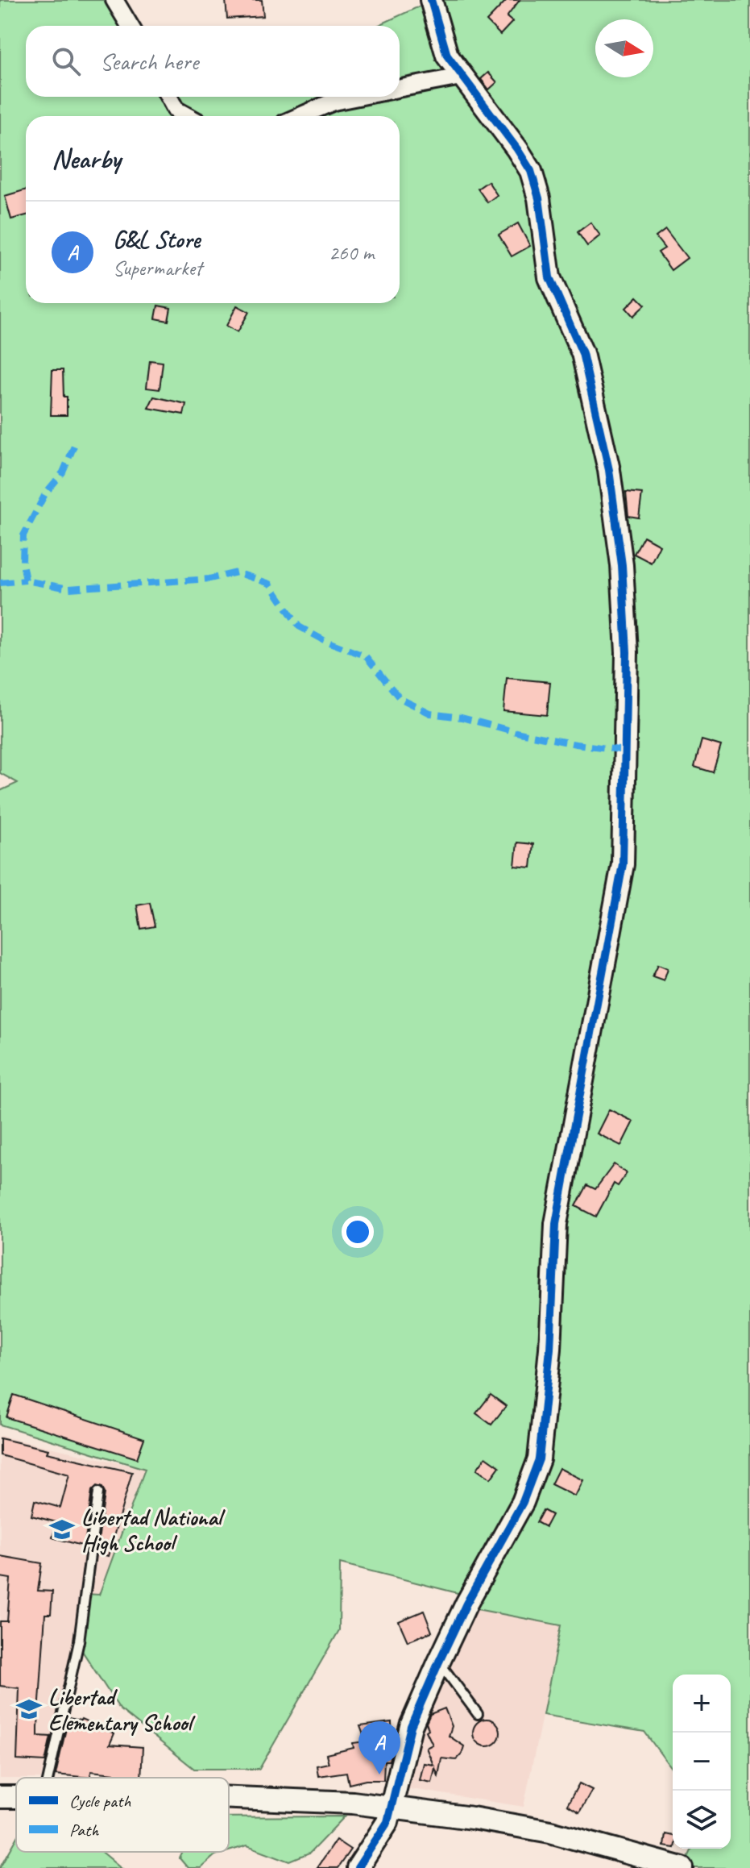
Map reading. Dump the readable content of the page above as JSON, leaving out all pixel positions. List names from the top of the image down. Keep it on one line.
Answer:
{"places":{"school or university":["Libertad National High School","Libertad Elementary School"]},"legend":["Cycle path","Path"],"north":"right","page":{"search":"Search here","heading":"Nearby","list":[{"mark":"A","name":"G&L Store","note":"Supermarket","value":"260 m"}],"map_buttons":["+","−"],"pins":"A"}}
